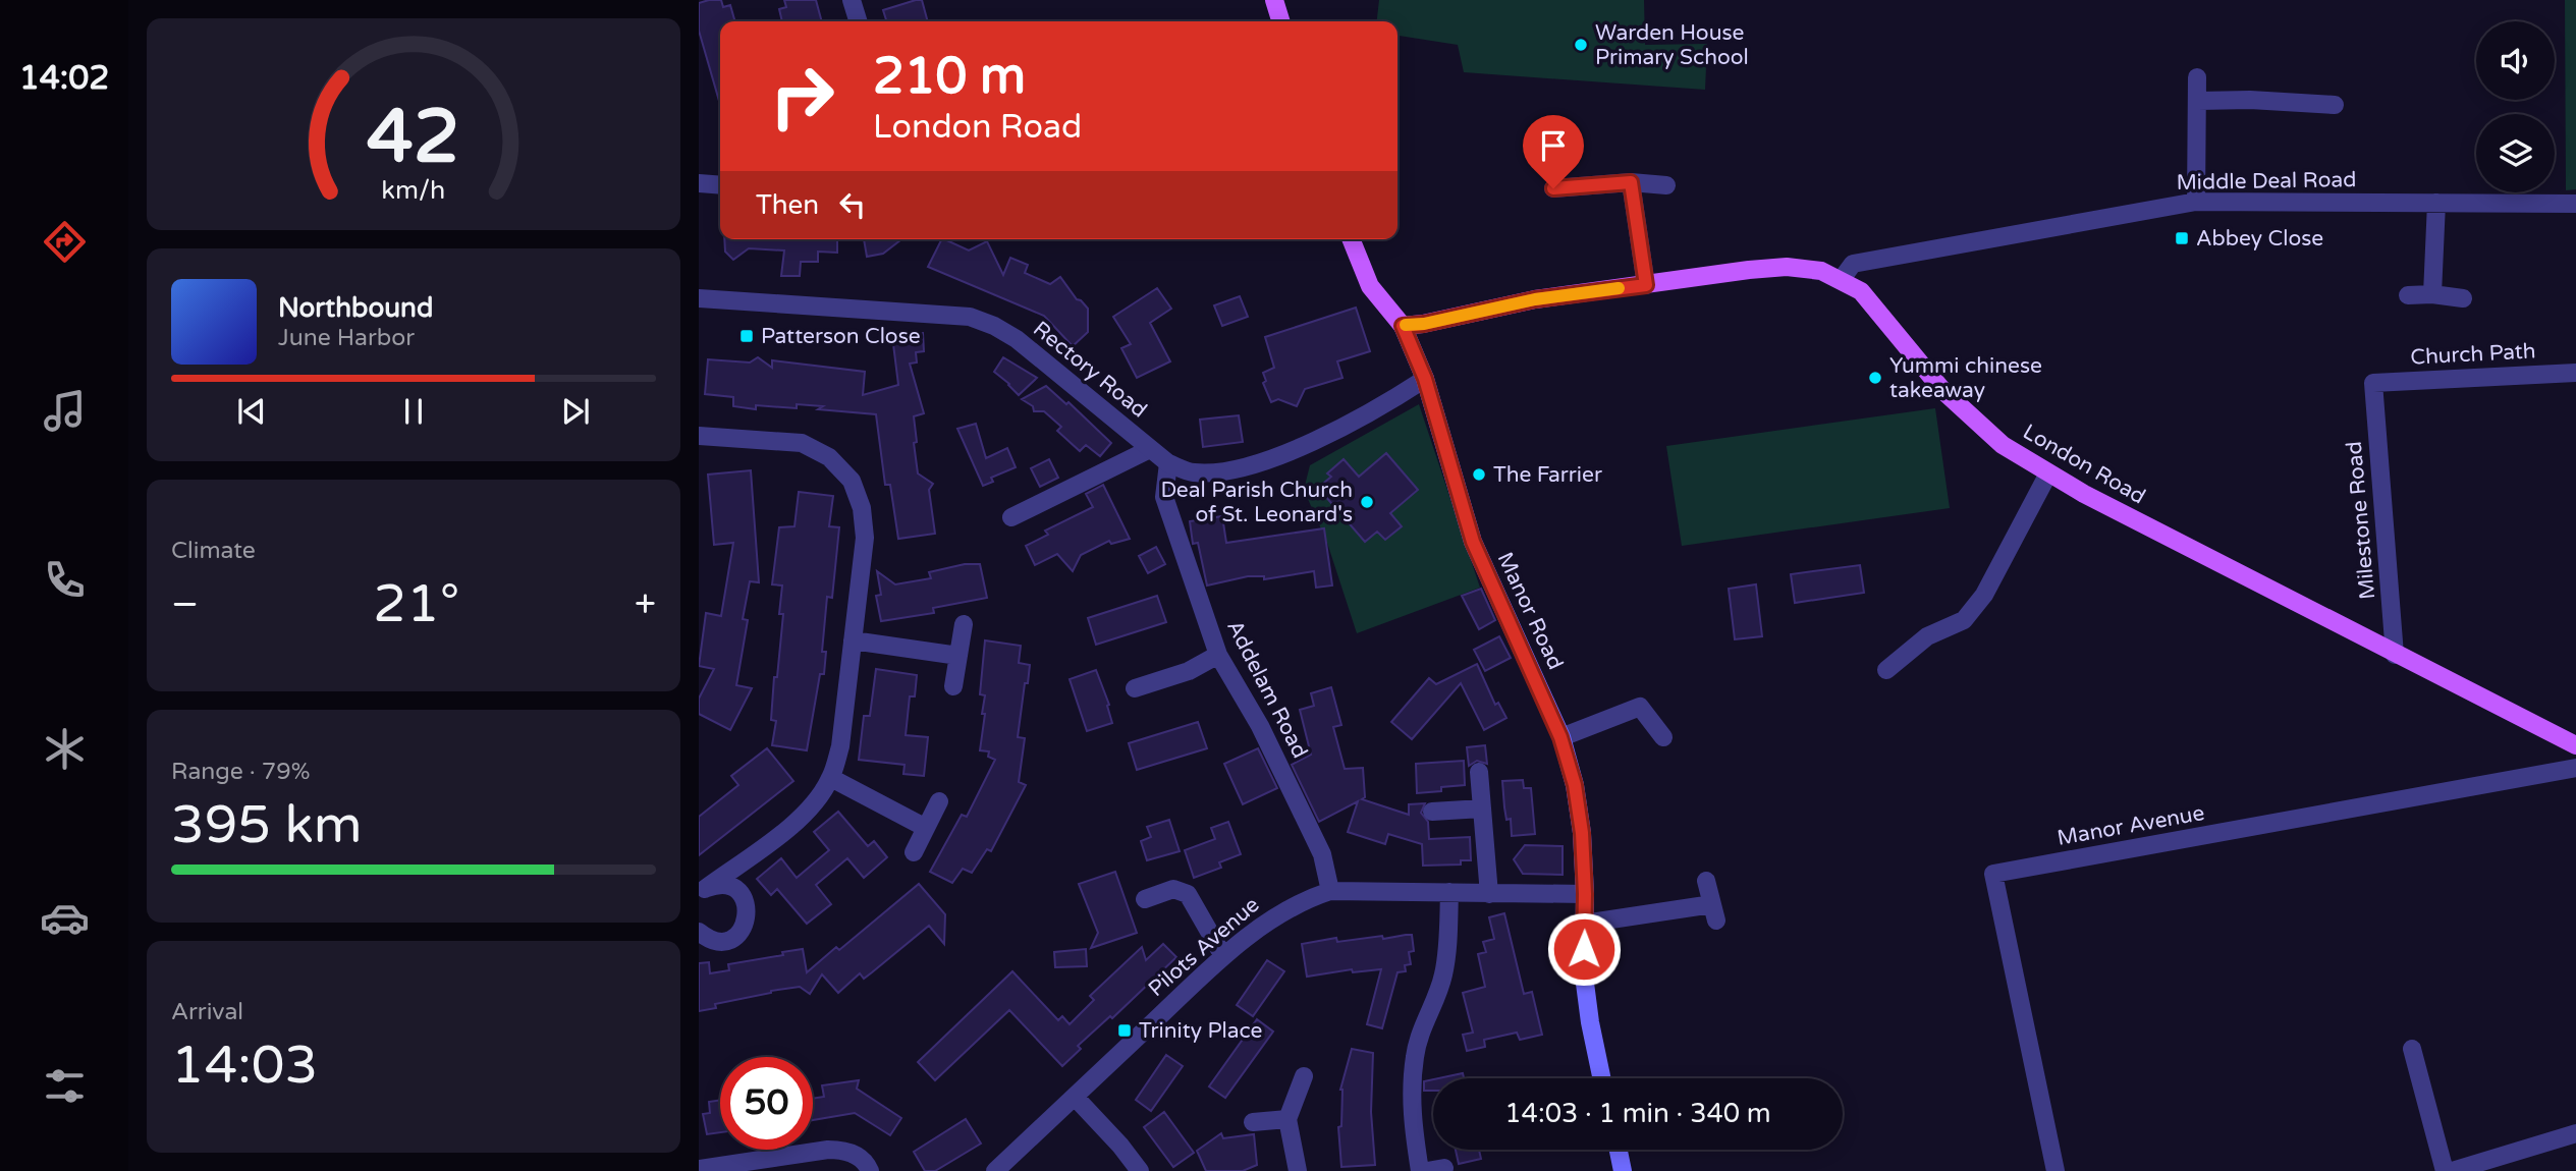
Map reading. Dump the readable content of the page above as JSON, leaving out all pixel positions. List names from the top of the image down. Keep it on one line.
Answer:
{"streets":{"main road":["London Road","Manor Road"],"street":["Middle Deal Road","Church Path","Rectory Road","Milestone Road","Addelam Road","Manor Avenue","Pilots Avenue"]},"crossings":[["Middle Deal Road","London Road"],["Church Path","Milestone Road"],["Rectory Road","Manor Road"],["Rectory Road","Addelam Road"],["London Road","Milestone Road"],["London Road","Manor Road"],["Manor Road","Pilots Avenue"],["Addelam Road","Pilots Avenue"]],"places":{"other":["Warden House Primary School","Yummi chinese takeaway","The Farrier","Deal Parish Church of St. Leonard's"],"transit":["Abbey Close","Patterson Close","Trinity Place"]},"page":{"tabs":"14:02","turn":["210 m","London Road"],"then":"Then","song":["Northbound","June Harbor"],"tile":["Climate",["Range · 79%","395 km"],["Arrival","14:03"]],"heat":["−","21°","+"],"limit":"50","trip":"14:03 · 1 min · 340 m","gauge":["42","km/h"]}}
